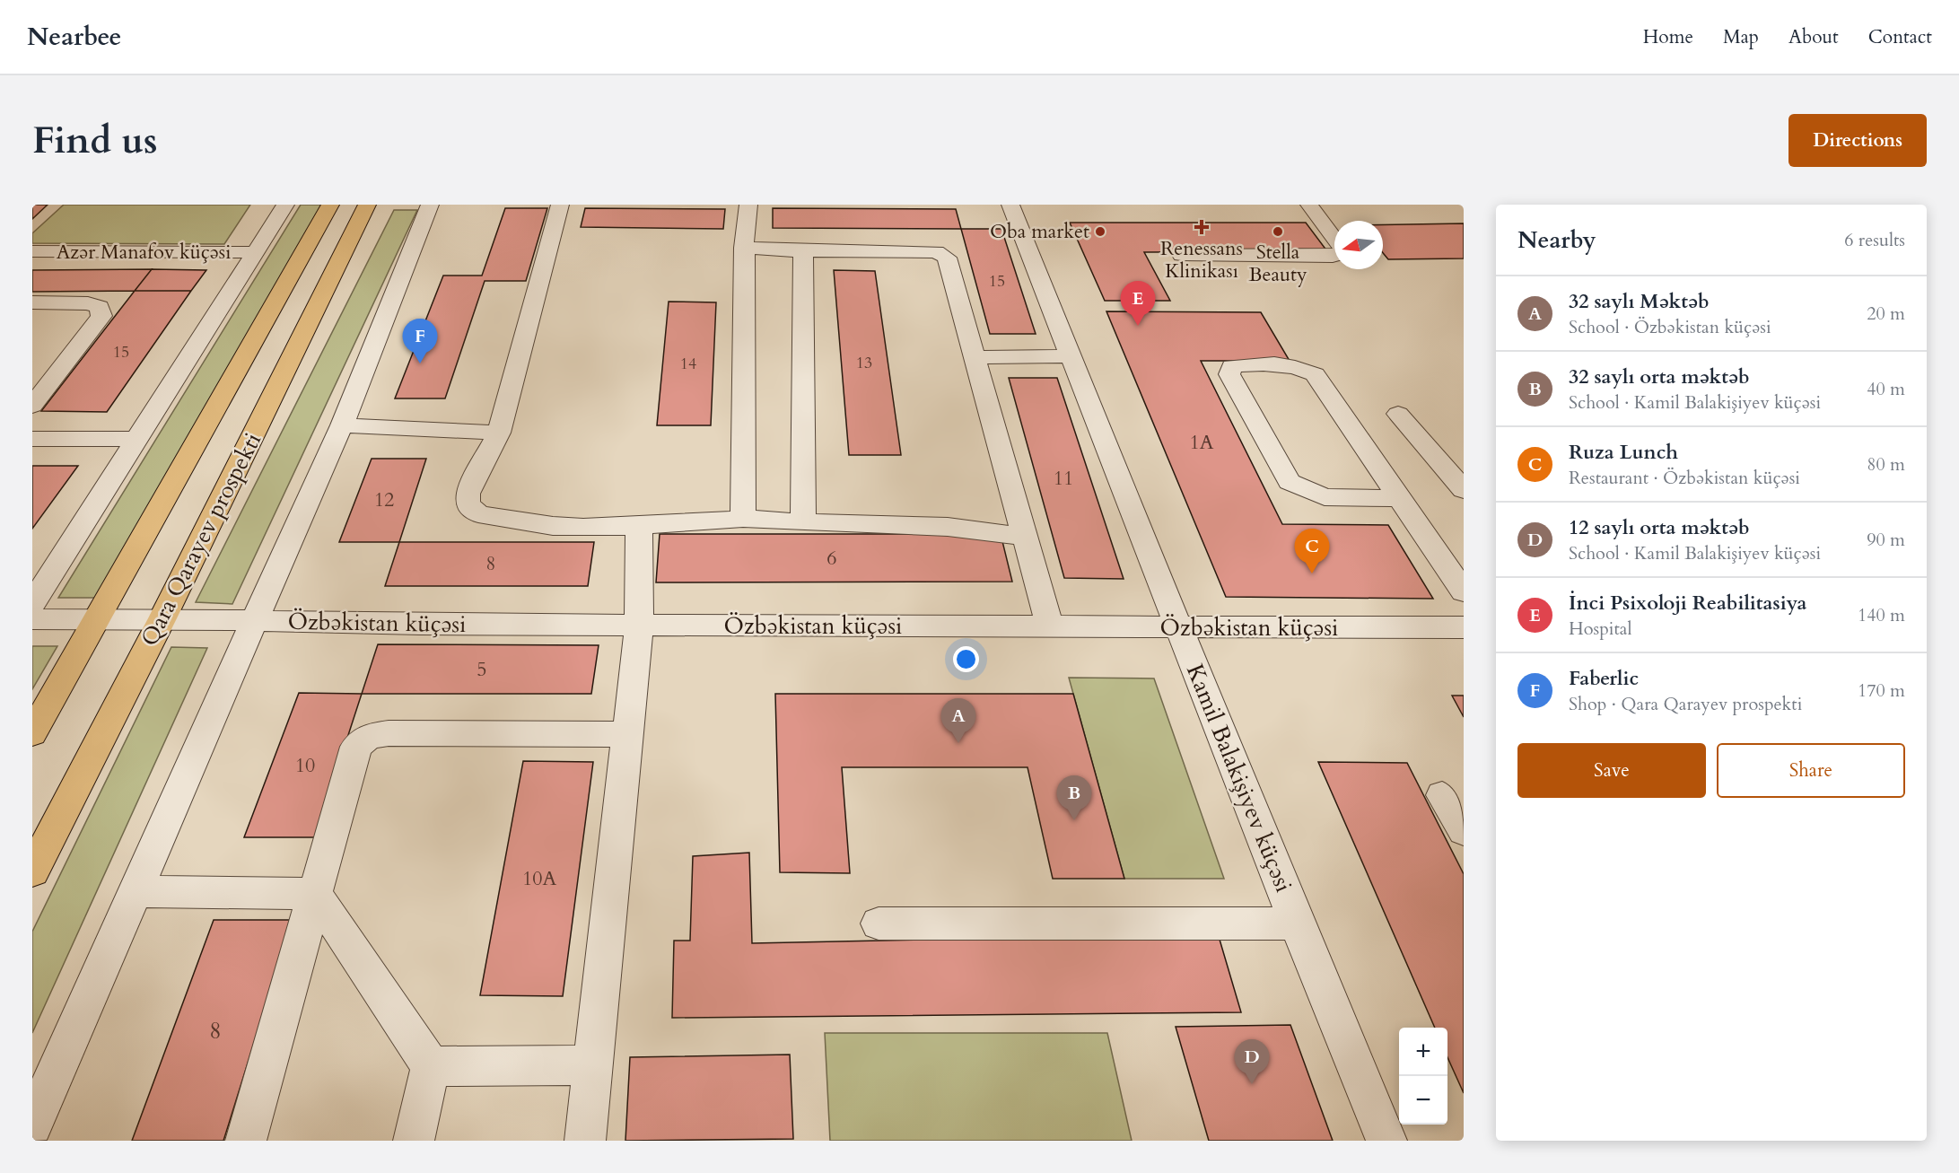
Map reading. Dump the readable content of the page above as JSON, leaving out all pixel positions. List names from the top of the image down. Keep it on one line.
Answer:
{"streets":{"main road":["Qara Qarayev prospekti"],"street":["Azər Manafov küçəsi","Özbəkistan küçəsi","Kamil Balakişiyev küçəsi"]},"crossings":[["Qara Qarayev prospekti","Özbəkistan küçəsi"],["Özbəkistan küçəsi","Kamil Balakişiyev küçəsi"]],"places":{"health":["Renessans Klinikası"],"other":["Oba market","Stella Beauty"]},"house_numbers":["15","15","13","14","1A","11","12","6","8","5","10","10A","8"],"north":"left","page":{"header":"Nearbee","nav":["Home","Map","About","Contact"],"buttons":["Directions",["Save","Share"]],"title":"Find us","heading":["Nearby","6 results"],"list":[{"mark":"A","name":"32 saylı Məktəb","note":"School · Özbəkistan küçəsi","value":"20 m"},{"mark":"B","name":"32 saylı orta məktəb","note":"School · Kamil Balakişiyev küçəsi","value":"40 m"},{"mark":"C","name":"Ruza Lunch","note":"Restaurant · Özbəkistan küçəsi","value":"80 m"},{"mark":"D","name":"12 saylı orta məktəb","note":"School · Kamil Balakişiyev küçəsi","value":"90 m"},{"mark":"E","name":"İnci Psixoloji Reabilitasiya","note":"Hospital","value":"140 m"},{"mark":"F","name":"Faberlic","note":"Shop · Qara Qarayev prospekti","value":"170 m"}],"pins":["E","F","C","A","B","D"],"map_buttons":["+","−"]}}
